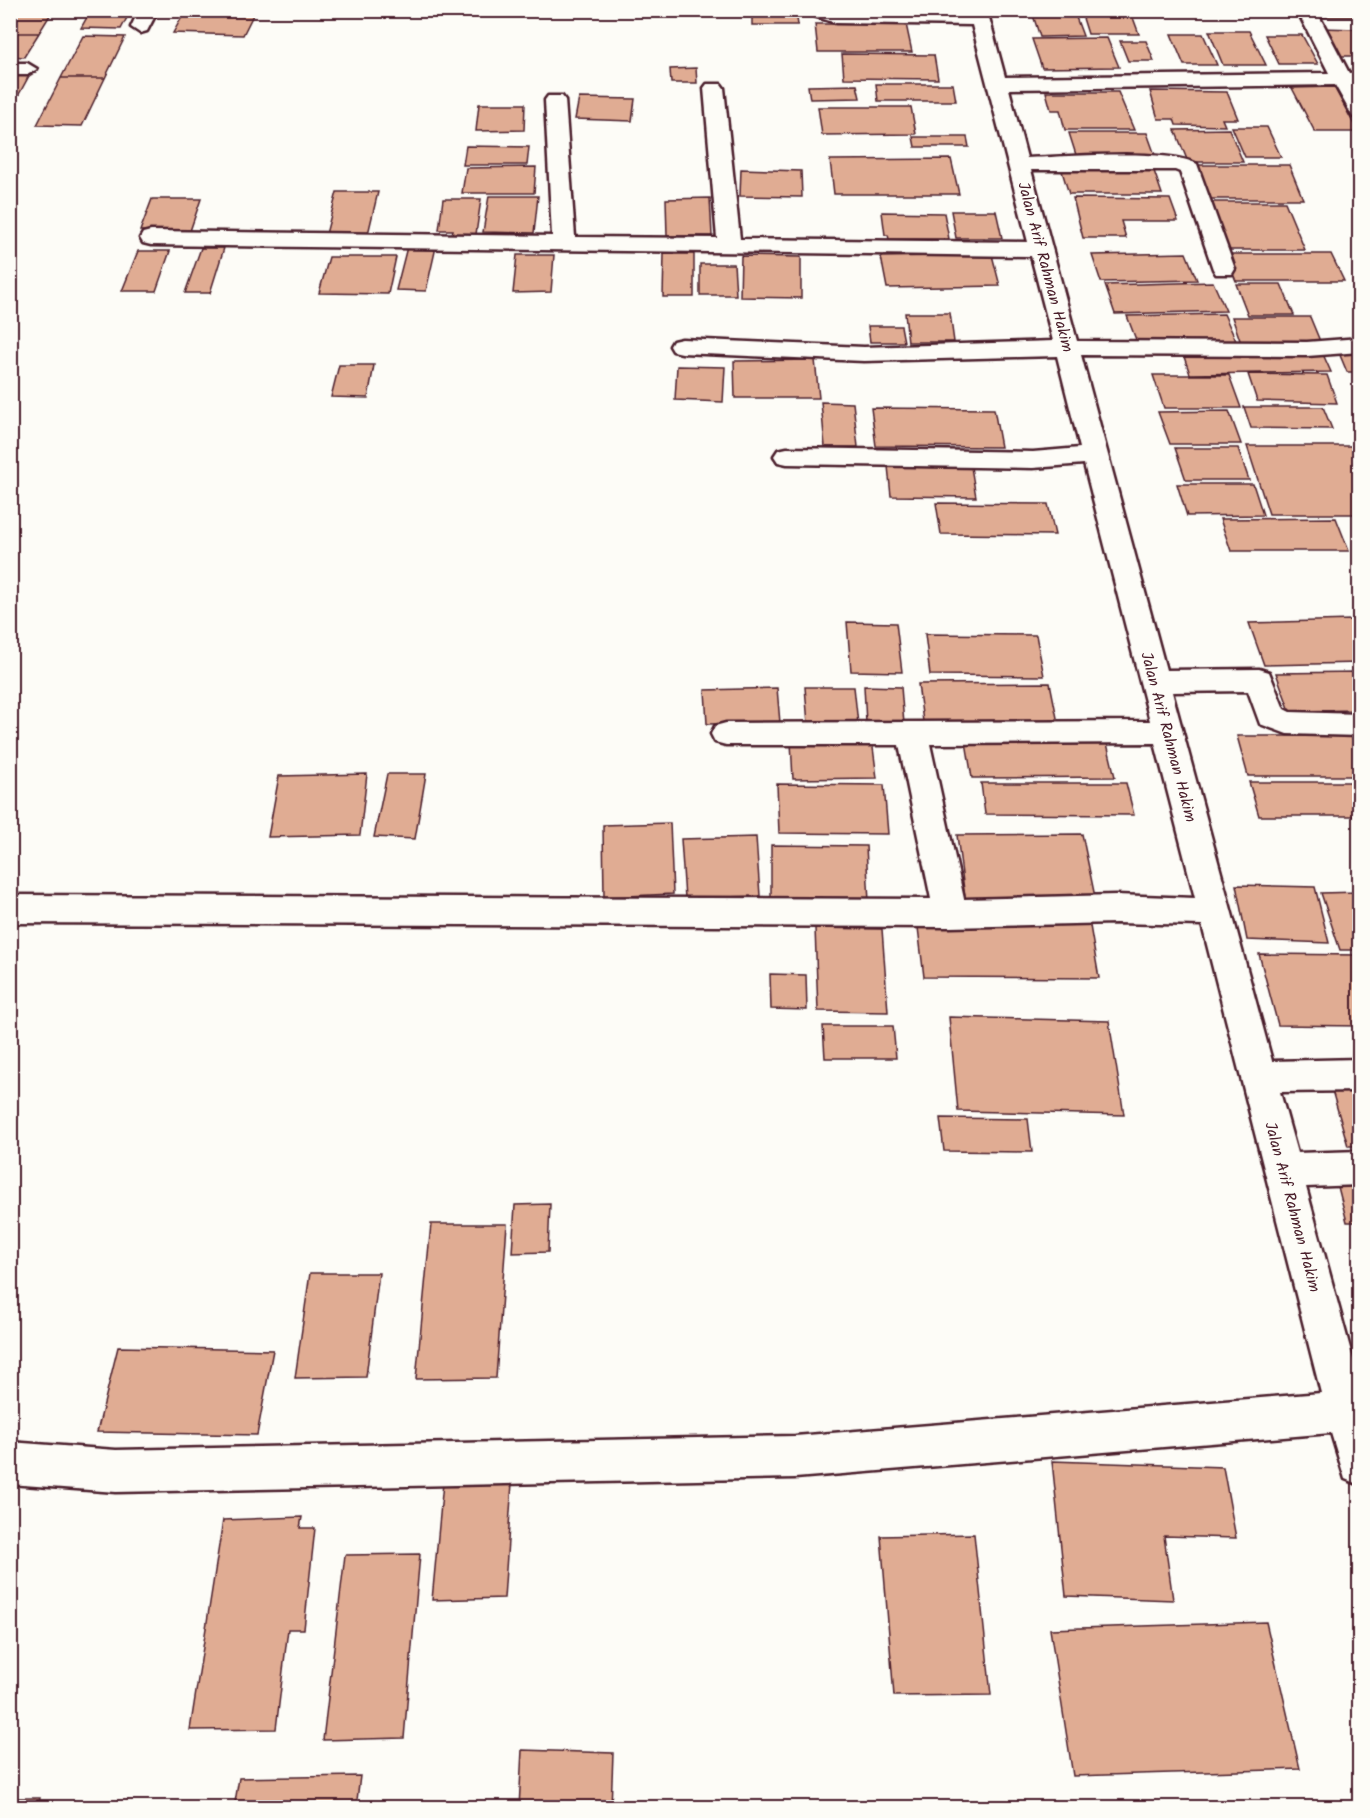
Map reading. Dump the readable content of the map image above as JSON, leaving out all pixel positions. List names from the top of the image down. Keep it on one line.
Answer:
{"streets":{"street":["Jalan Arif Rahman Hakim"]}}
